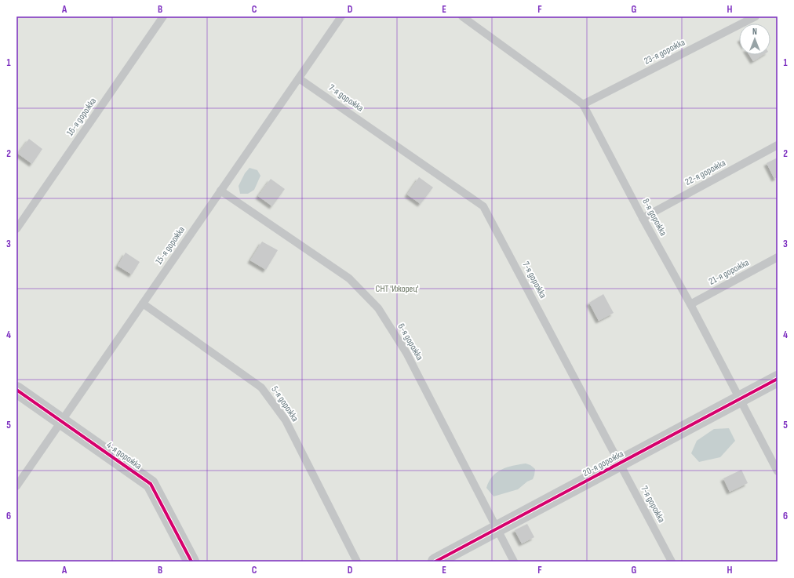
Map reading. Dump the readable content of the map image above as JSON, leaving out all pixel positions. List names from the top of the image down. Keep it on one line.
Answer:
{"streets":{"street":["4-я дорожка","20-я дорожка"],"lane":["23-я дорожка","7-я дорожка","16-я дорожка","22-я дорожка","8-я дорожка","15-я дорожка","21-я дорожка","6-я дорожка","5-я дорожка"]},"crossings":[["23-я дорожка","8-я дорожка"],["7-я дорожка","15-я дорожка"],["7-я дорожка","20-я дорожка"],["22-я дорожка","8-я дорожка"],["8-я дорожка","21-я дорожка"],["8-я дорожка","20-я дорожка"],["15-я дорожка","6-я дорожка"],["15-я дорожка","5-я дорожка"],["15-я дорожка","4-я дорожка"],["6-я дорожка","20-я дорожка"]],"parks":["СНТ 'Ижорец'"],"north":"top","grid":{"columns":["A","B","C","D","E","F","G","H"],"rows":["1","2","3","4","5","6"]}}
